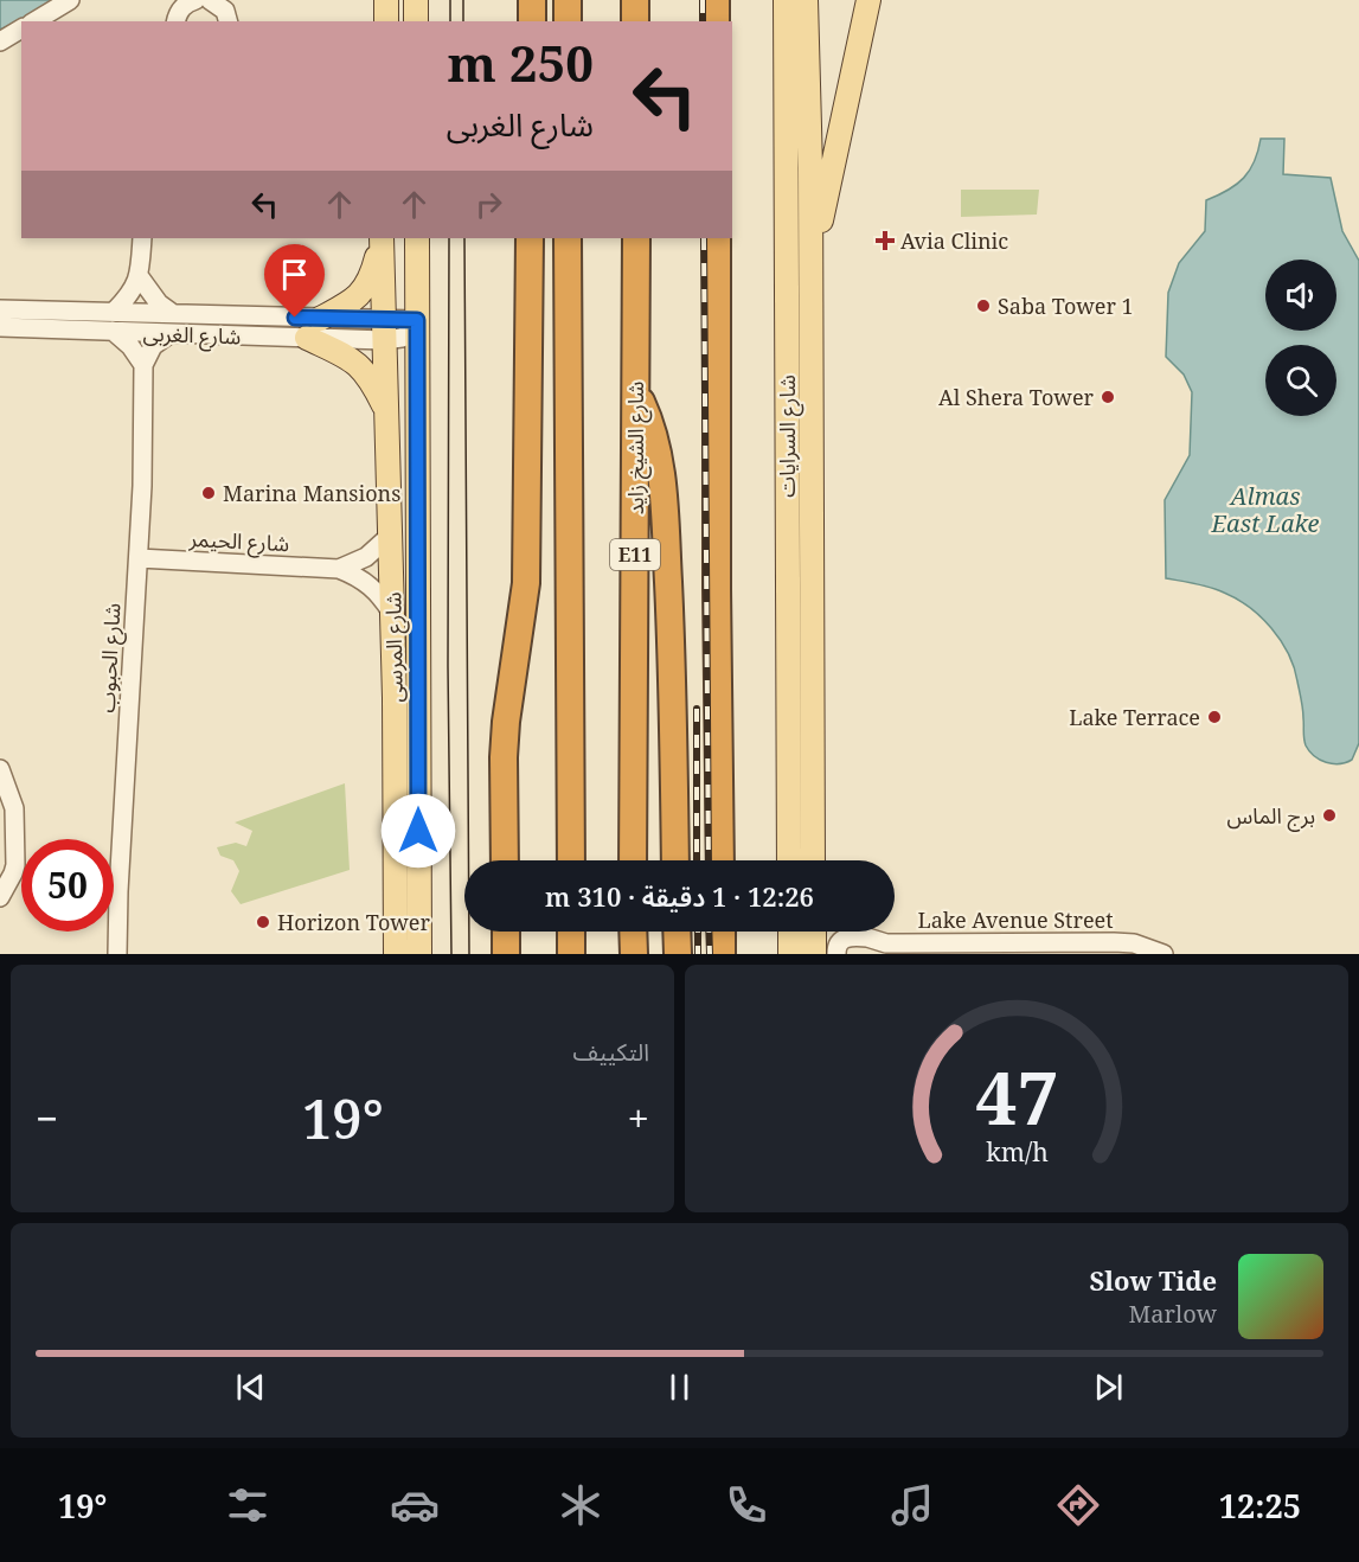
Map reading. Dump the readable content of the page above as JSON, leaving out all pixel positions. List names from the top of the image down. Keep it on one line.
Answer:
{"streets":{"highway":["شارع الشيخ زايد","E11"],"main road":["شارع السرايات","شارع المرسى"],"street":["شارع الغربى","شارع الحيمر","شارع الحبوب","Lake Avenue Street"]},"crossings":[["شارع الغربى","شارع المرسى"],["شارع الحيمر","شارع المرسى"],["شارع الحيمر","شارع الحبوب"]],"water":["Almas East Lake"],"places":{"health":["Avia Clinic"],"other":["Saba Tower 1","Al Shera Tower","Marina Mansions","Lake Terrace","برج الماس","Horizon Tower"]},"page":{"turn":["250 m","شارع الغربى"],"limit":"50","trip":"12:26 · 1 دقيقة · 310 m","tile":"التكييف","heat":["−","19°","+"],"song":["Slow Tide","Marlow"],"tabs":["12:25","19°"],"gauge":["47","km/h"]}}
